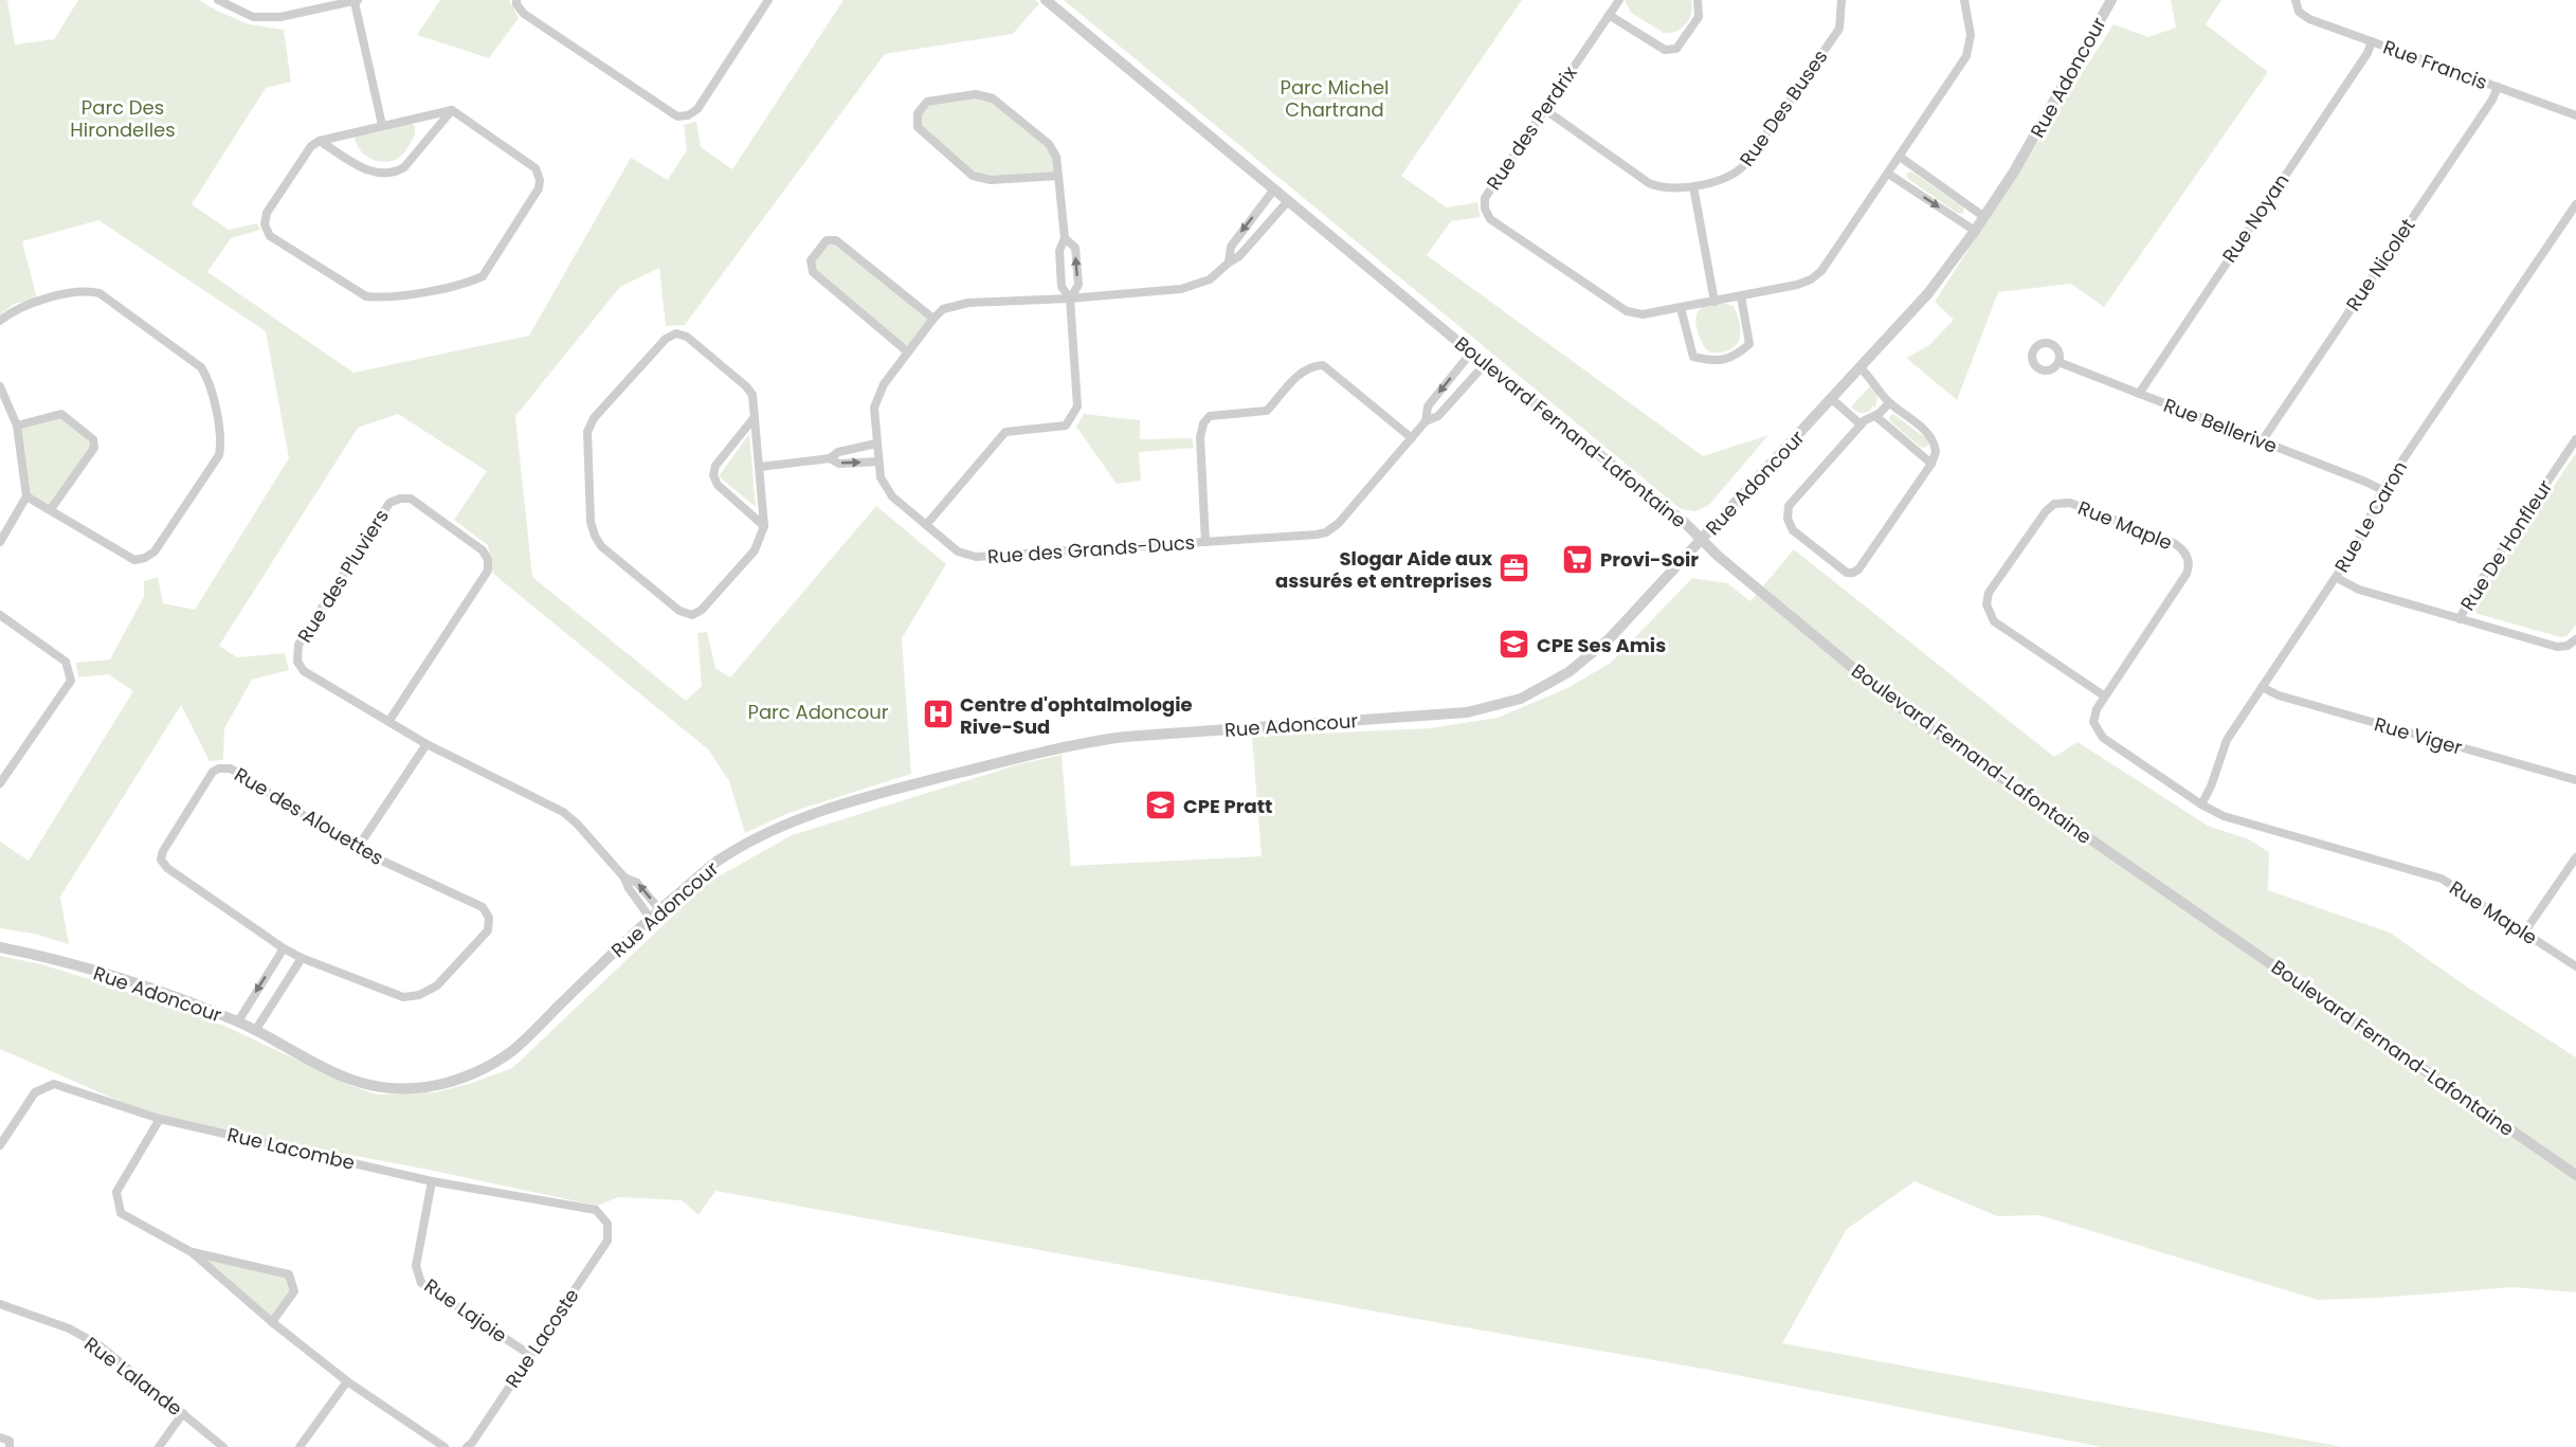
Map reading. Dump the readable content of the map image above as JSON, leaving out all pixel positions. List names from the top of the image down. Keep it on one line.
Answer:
{"streets":{"street":["Rue Francis","Rue Adoncour","Rue Des Buses","Rue des Perdrix","Rue Noyan","Rue Nicolet","Rue Bellerive","Boulevard Fernand-Lafontaine","Rue Le Caron","Rue Maple","Rue De Honfleur","Rue des Grands-Ducs","Rue des Pluviers","Rue Viger","Rue des Alouettes","Rue Lacombe","Rue Lajoie","Rue Lacoste","Rue Lalande"]},"crossings":[["Rue Francis","Rue Noyan"],["Rue Francis","Rue Nicolet"],["Rue Adoncour","Boulevard Fernand-Lafontaine"],["Rue Adoncour","Rue des Pluviers"],["Rue Des Buses","Rue des Perdrix"],["Rue Noyan","Rue Bellerive"],["Rue Nicolet","Rue Bellerive"],["Rue Bellerive","Rue Le Caron"],["Boulevard Fernand-Lafontaine","Rue des Grands-Ducs"],["Rue Le Caron","Rue Maple"],["Rue Le Caron","Rue Viger"],["Rue Lacombe","Rue Lajoie"],["Rue Lacombe","Rue Lacoste"],["Rue Lajoie","Rue Lacoste"]],"parks":["Parc Michel Chartrand","Parc Des Hirondelles","Parc Adoncour"],"places":{"supermarket":["Provi-Soir"],"office":["Slogar Aide aux assurés et entreprises"],"school or university":["CPE Ses Amis","CPE Pratt"],"hospital":["Centre d'ophtalmologie Rive-Sud"]}}
